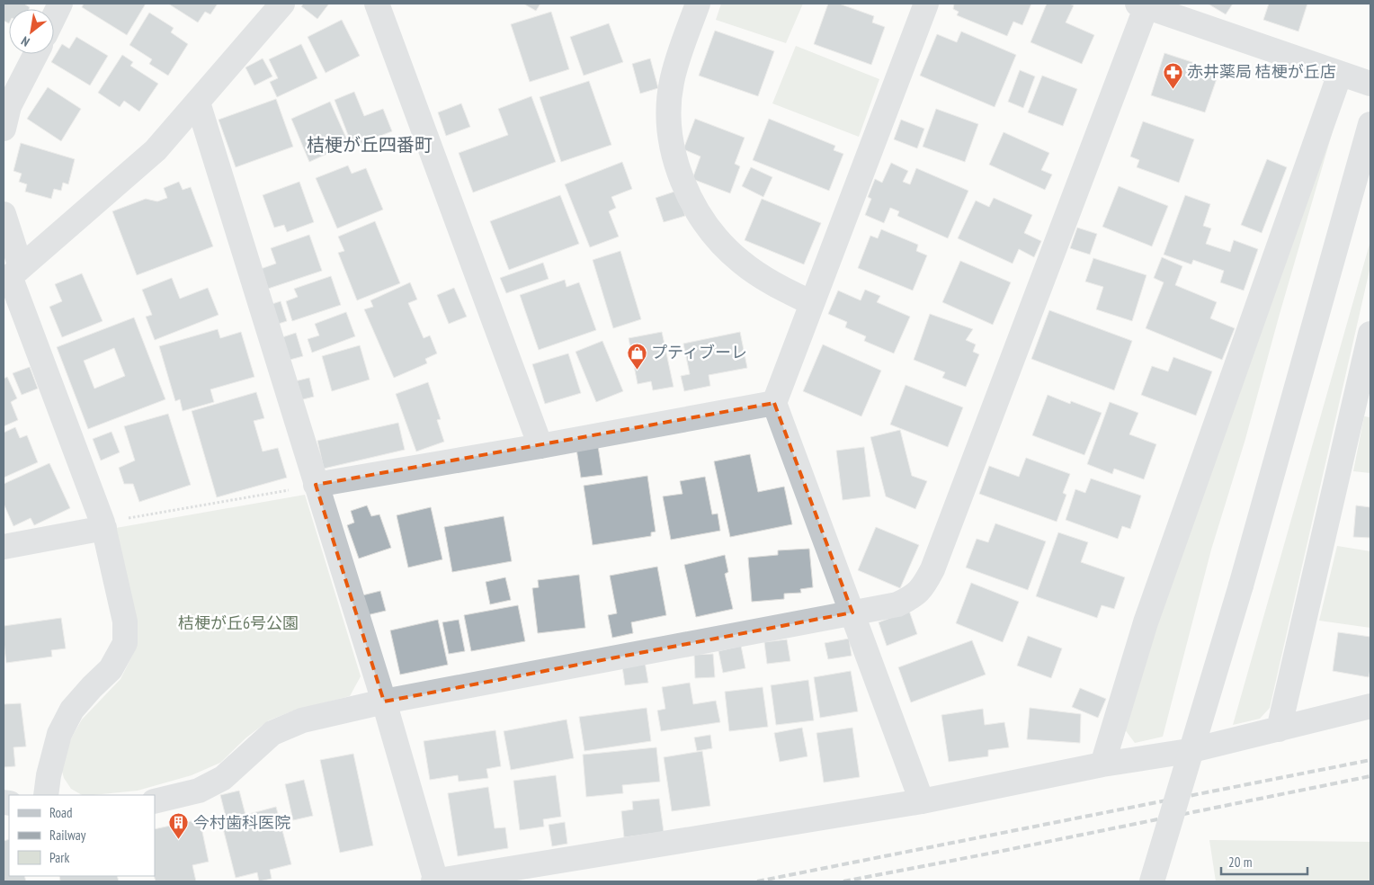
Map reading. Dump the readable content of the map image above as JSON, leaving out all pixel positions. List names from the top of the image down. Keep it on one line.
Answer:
{"districts":["桔梗が丘四番町"],"parks":["桔梗が丘6号公園"],"places":{"pharmacy":["赤井薬局 桔梗が丘店"],"shop":["プティブーレ"],"building":["今村歯科医院"]},"legend":["Road","Railway","Park"],"scale_bar":"20 m","north":"bottom left"}
